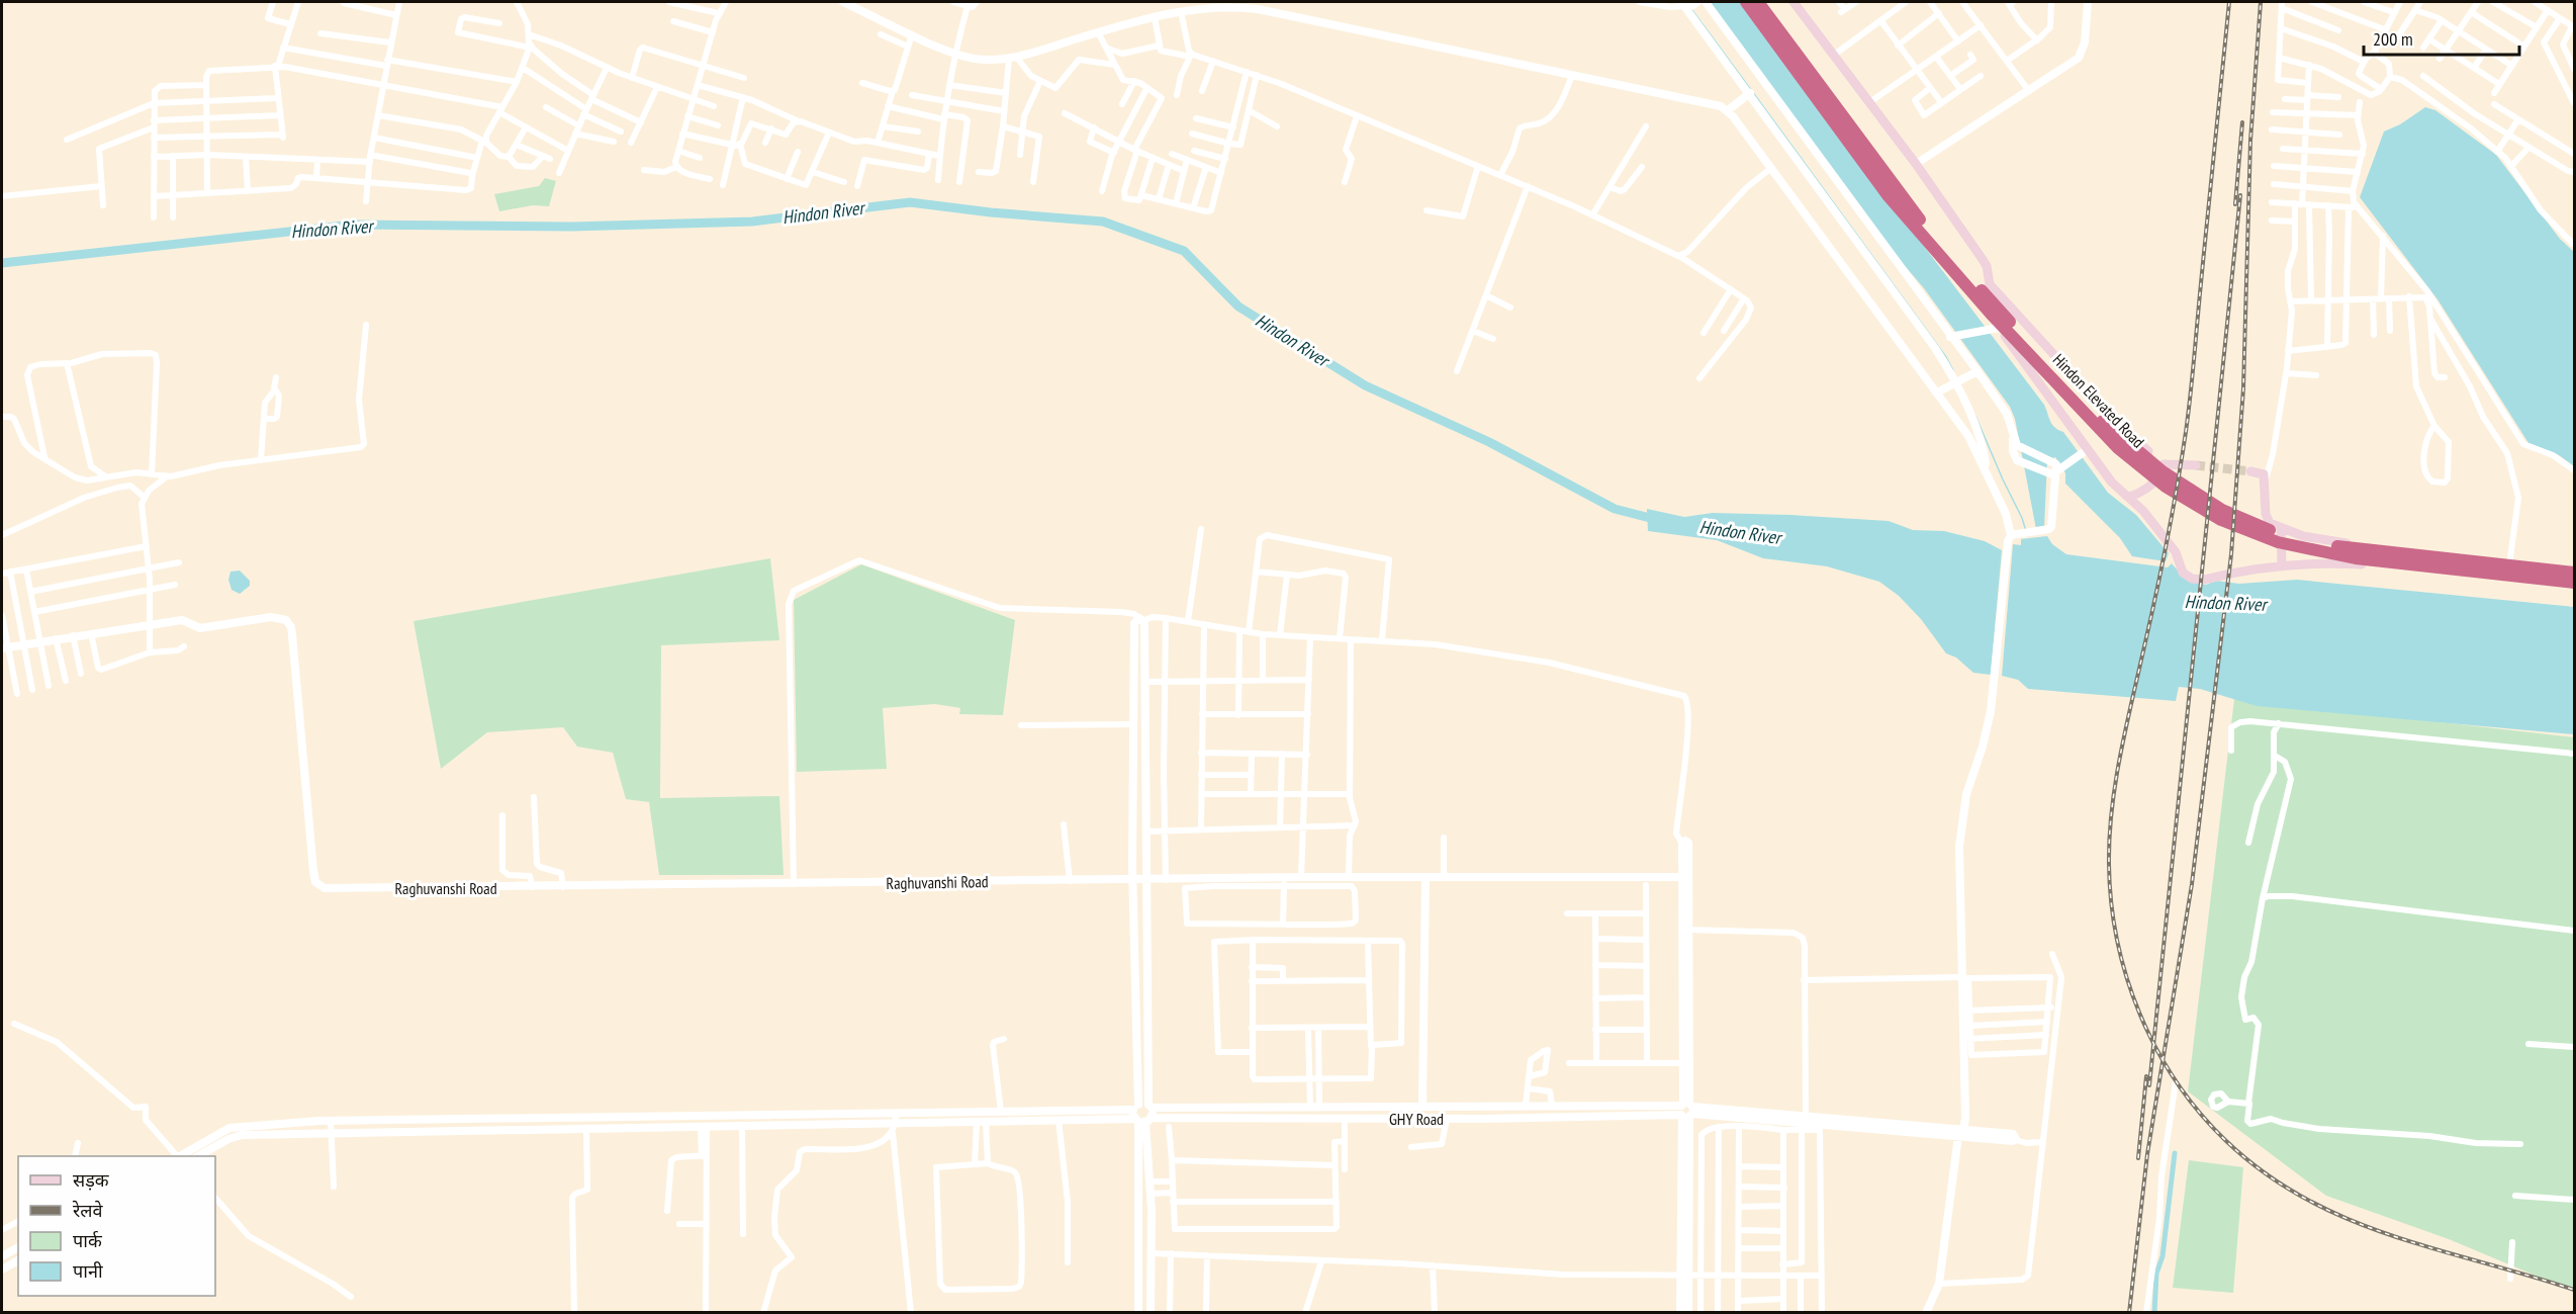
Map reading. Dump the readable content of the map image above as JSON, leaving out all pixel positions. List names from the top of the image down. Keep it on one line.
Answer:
{"streets":{"highway":["Hindon Elevated Road"],"street":["Raghuvanshi Road","GHY Road"]},"water":["Hindon River"],"legend":["सड़क","रेलवे","पार्क","पानी"],"scale_bar":"200 m"}
